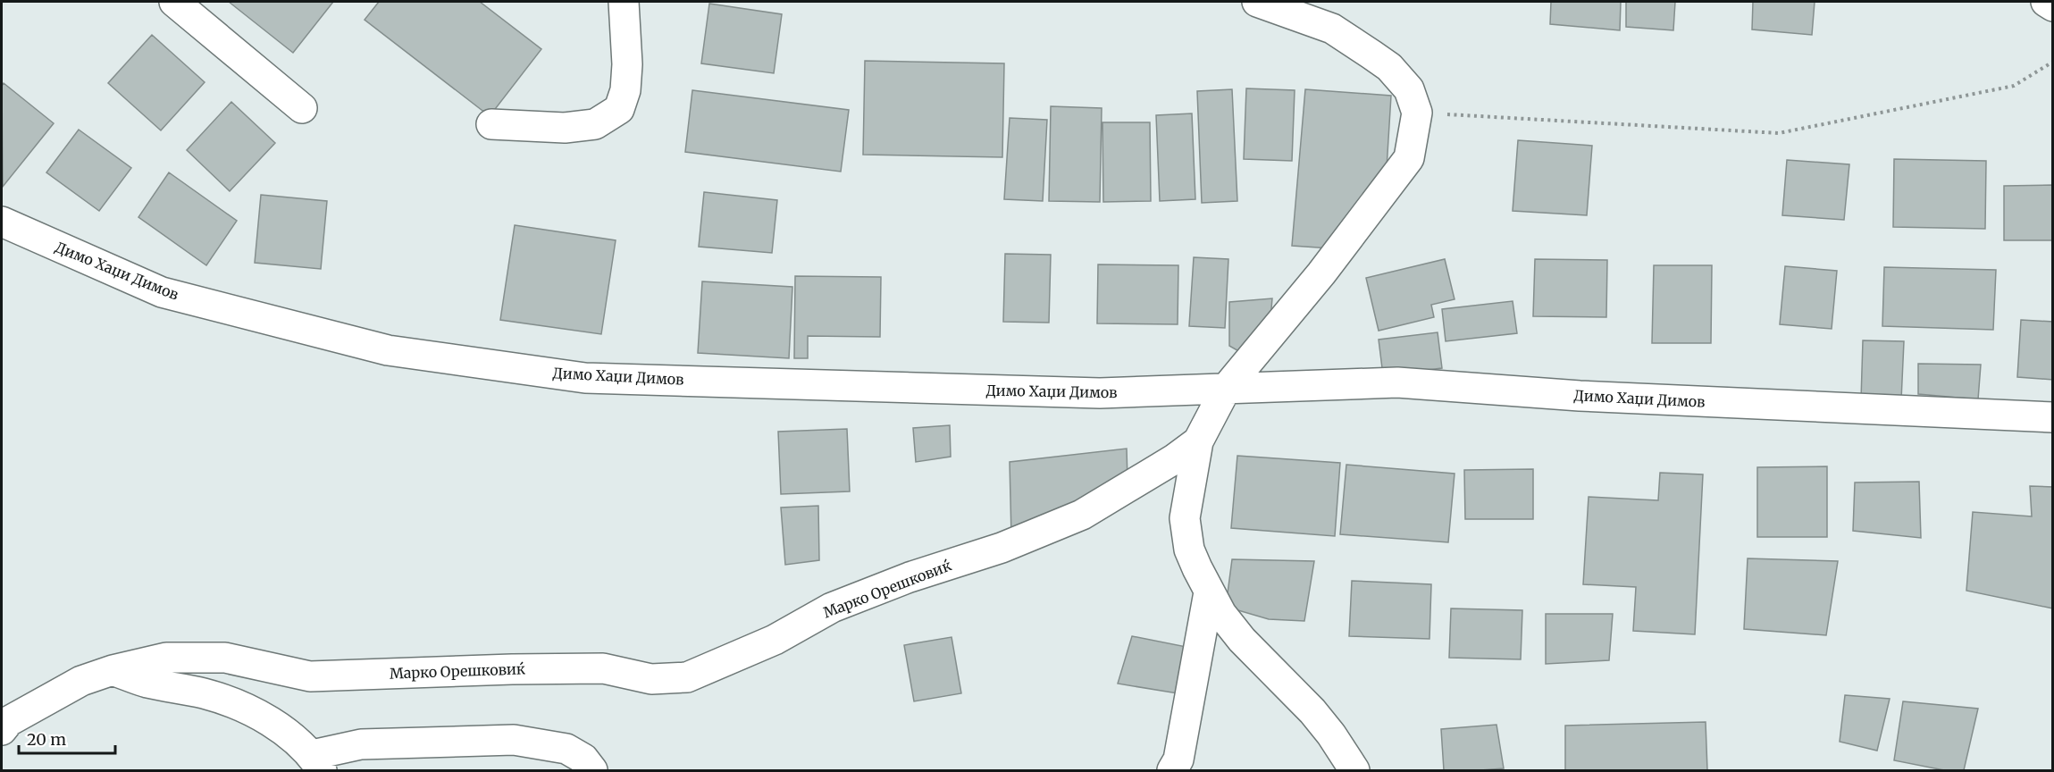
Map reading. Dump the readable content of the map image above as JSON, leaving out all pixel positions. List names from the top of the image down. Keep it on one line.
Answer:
{"streets":{"street":["Димо Хаџи Димов","Марко Орешковиќ"]},"scale_bar":"20 m"}
